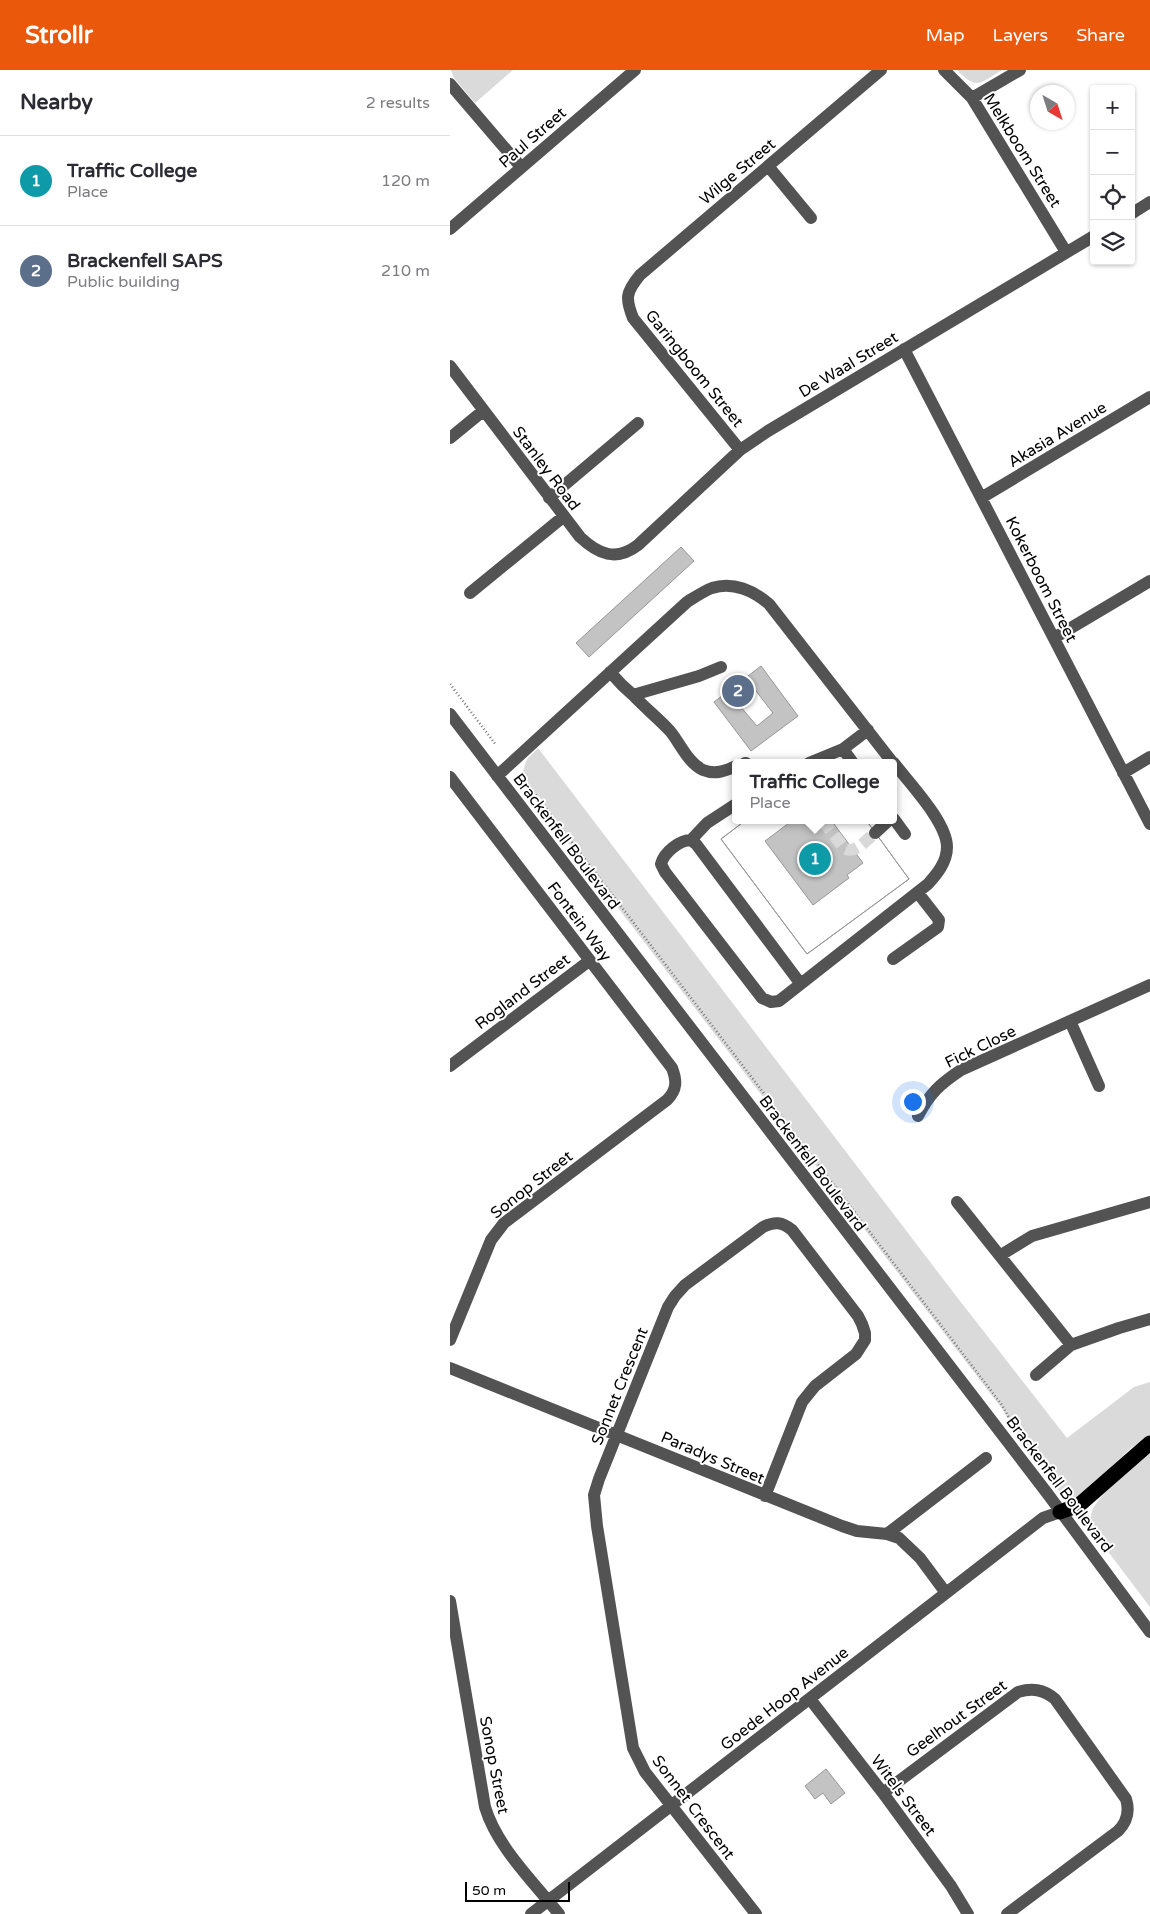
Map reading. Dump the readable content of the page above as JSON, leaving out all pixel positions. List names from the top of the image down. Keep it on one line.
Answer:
{"streets":{"street":["Paul Street","Melkboom Street","Wilge Street","De Waal Street","Garingboom Street","Akasia Avenue","Stanley Road","Kokerboom Street","Brackenfell Boulevard","Fontein Way","Rogland Street","Fick Close","Sonop Street","Sonnet Crescent","Paradys Street","Goede Hoop Avenue","Geelhout Street","Witels Street"]},"crossings":[["Melkboom Street","De Waal Street"],["Wilge Street","Garingboom Street"],["De Waal Street","Garingboom Street"],["De Waal Street","Stanley Road"],["De Waal Street","Kokerboom Street"],["Akasia Avenue","Kokerboom Street"],["Brackenfell Boulevard","Goede Hoop Avenue"],["Fontein Way","Rogland Street"],["Fontein Way","Sonop Street"],["Sonop Street","Goede Hoop Avenue"],["Sonnet Crescent","Paradys Street"],["Sonnet Crescent","Goede Hoop Avenue"],["Paradys Street","Goede Hoop Avenue"],["Goede Hoop Avenue","Witels Street"],["Geelhout Street","Witels Street"]],"scale_bar":"50 m","north":"bottom right","page":{"header":"Strollr","nav":["Map","Layers","Share"],"heading":["Nearby","2 results"],"map_buttons":["+","−"],"list":[{"mark":"1","name":"Traffic College","note":"Place","value":"120 m"},{"mark":"2","name":"Brackenfell SAPS","note":"Public building","value":"210 m"}],"pins":["2","1"],"popup":["Traffic College","Place"],"scale":"50 m"}}
